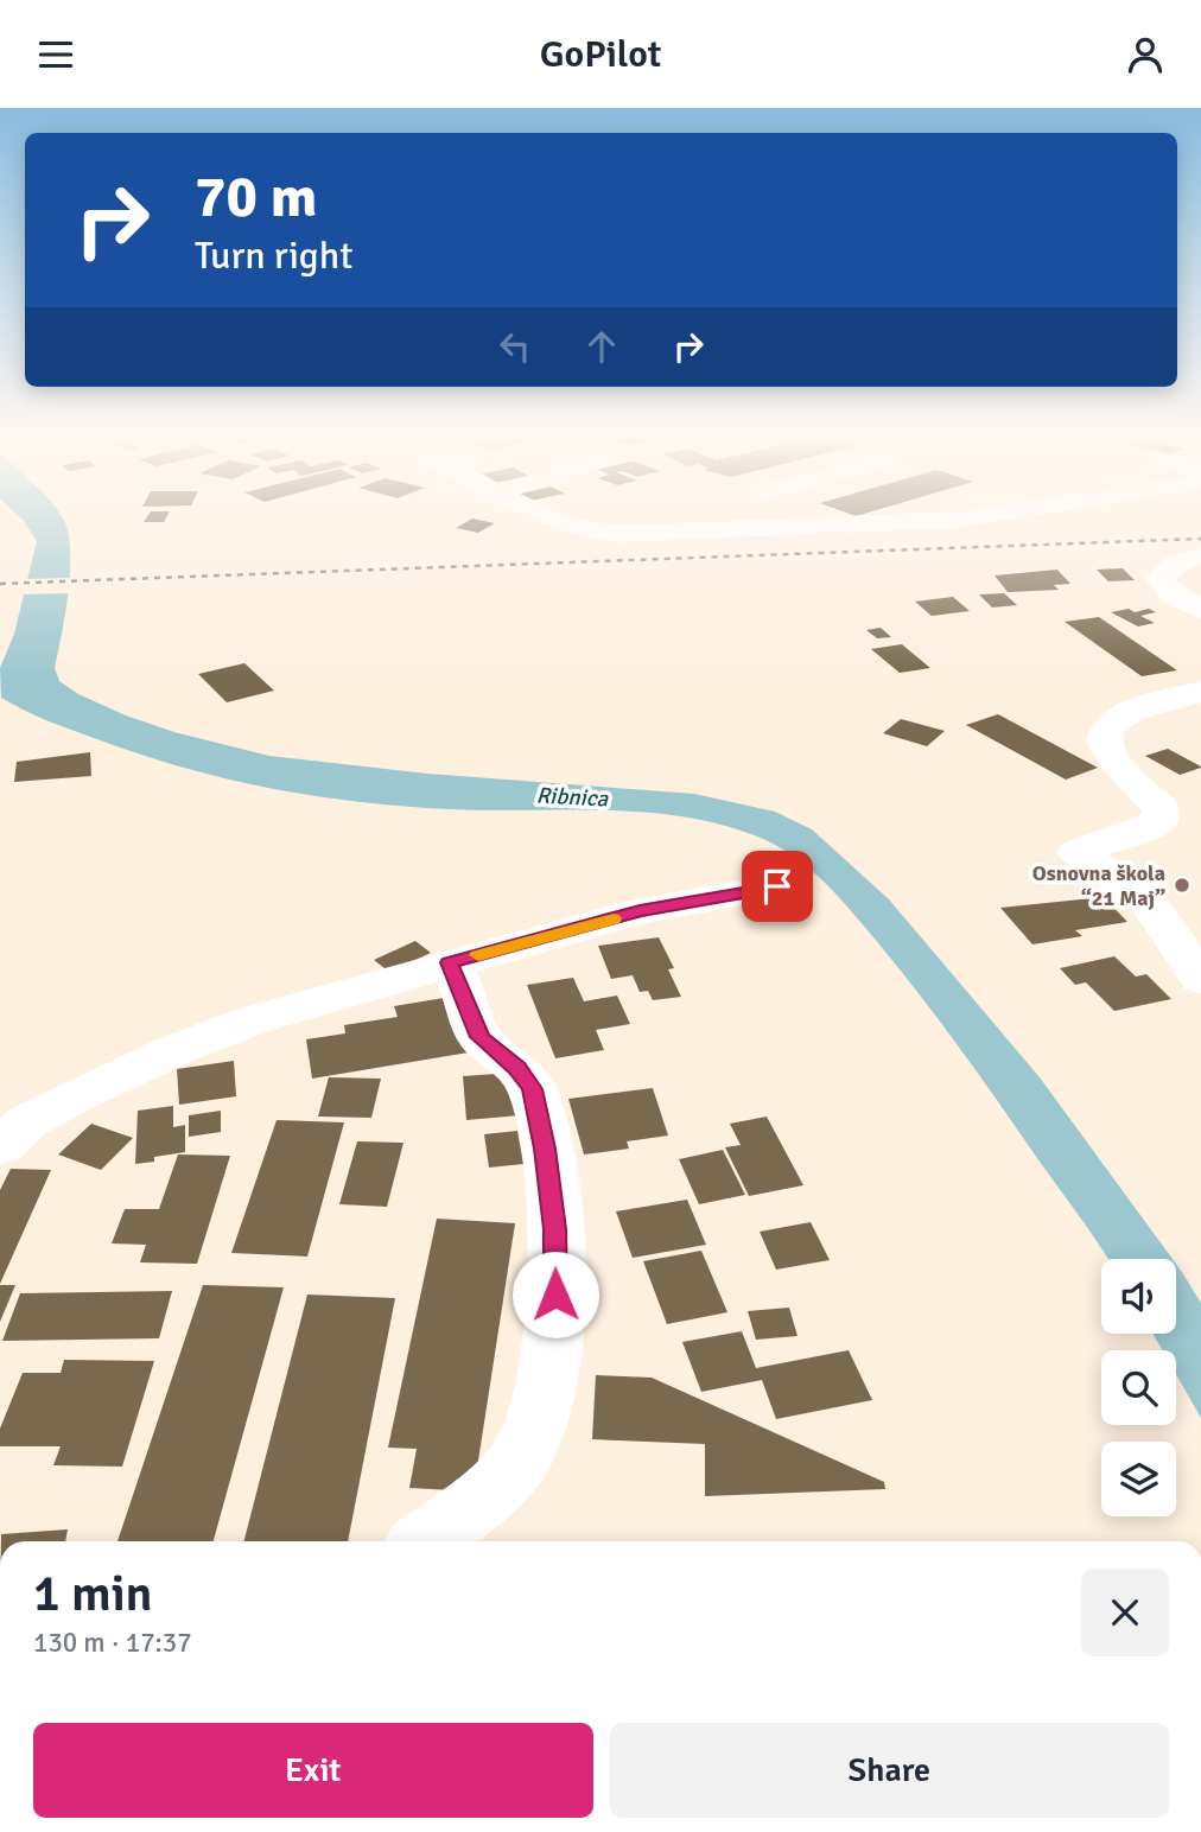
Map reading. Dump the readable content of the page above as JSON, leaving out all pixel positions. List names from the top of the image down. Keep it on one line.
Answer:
{"water":["Ribnica"],"places":["Osnovna škola “21 Maj”"],"page":{"header":"GoPilot","turn":["70 m","Turn right"],"heading":["1 min","130 m · 17:37"],"buttons":["Exit","Share"]}}
